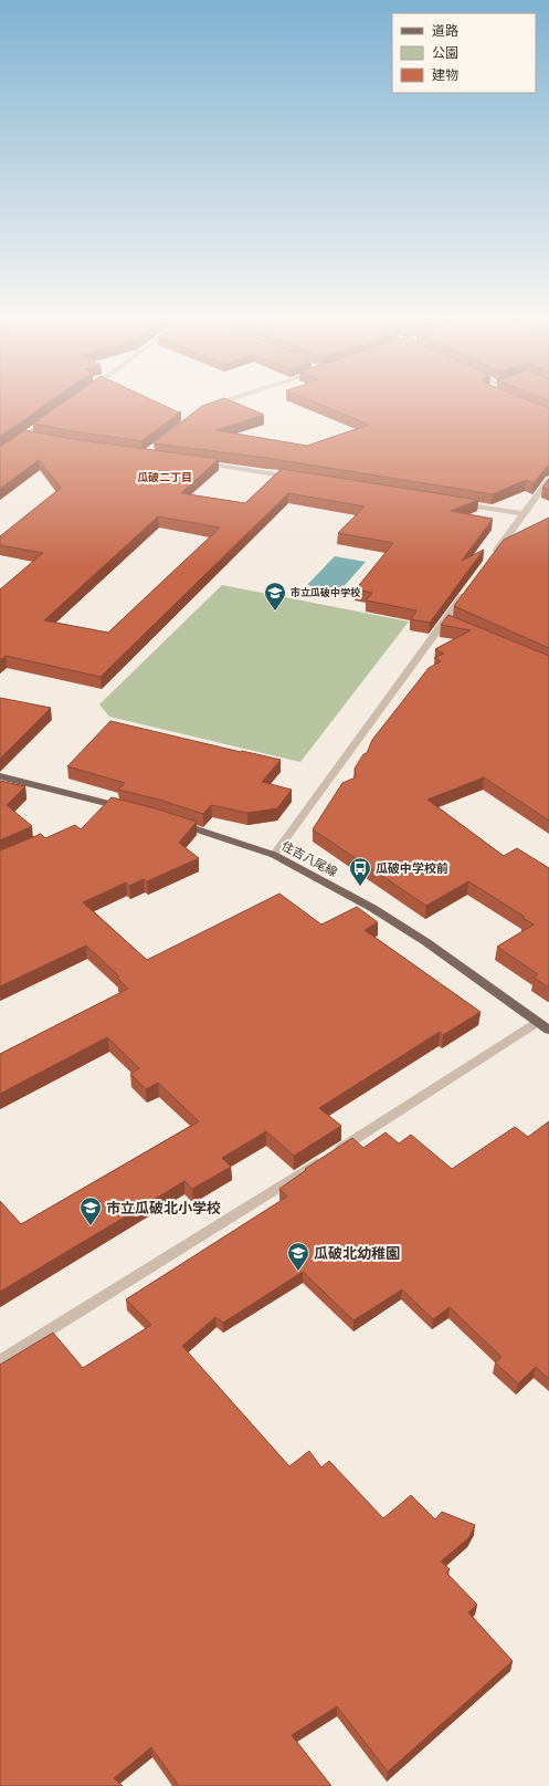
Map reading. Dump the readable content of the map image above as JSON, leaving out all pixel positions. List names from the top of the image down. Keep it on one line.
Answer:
{"streets":{"main road":["住吉八尾線"]},"districts":["瓜破二丁目"],"places":{"school or university":["市立瓜破中学校","市立瓜破北小学校","瓜破北幼稚園"],"bus stop":["瓜破中学校前"]},"legend":["道路","公園","建物"]}
